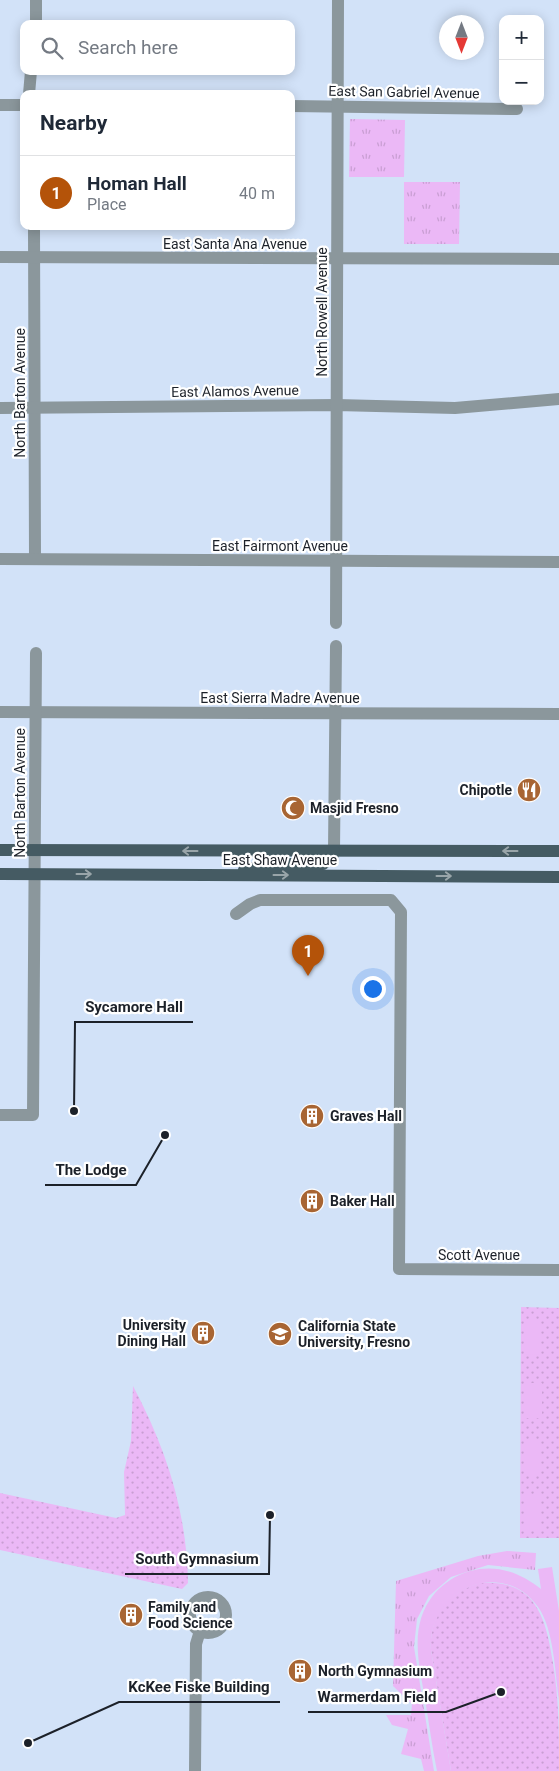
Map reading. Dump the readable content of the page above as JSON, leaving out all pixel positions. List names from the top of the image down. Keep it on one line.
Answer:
{"streets":{"main road":["East Shaw Avenue"],"street":["East San Gabriel Avenue","East Santa Ana Avenue","North Rowell Avenue","East Alamos Avenue","North Barton Avenue","East Fairmont Avenue","East Sierra Madre Avenue","Scott Avenue"]},"crossings":[["East San Gabriel Avenue","North Rowell Avenue"],["East Santa Ana Avenue","North Rowell Avenue"],["East Santa Ana Avenue","North Barton Avenue"],["North Rowell Avenue","East Alamos Avenue"],["North Rowell Avenue","East Fairmont Avenue"],["East Alamos Avenue","North Barton Avenue"],["North Barton Avenue","East Fairmont Avenue"],["North Barton Avenue","East Sierra Madre Avenue"],["North Barton Avenue","East Shaw Avenue"]],"places":{"restaurant":["Chipotle"],"mosque":["Masjid Fresno"],"other":["Sycamore Hall","The Lodge","South Gymnasium","Warmerdam Field","KcKee Fiske Building"],"building":["Graves Hall","Baker Hall","University Dining Hall","Family and Food Science","North Gymnasium"],"school or university":["California State University, Fresno"]},"north":"bottom","page":{"map_buttons":["+","−"],"search":"Search here","heading":"Nearby","list":[{"mark":"1","name":"Homan Hall","note":"Place","value":"40 m"}],"pins":"1"}}
